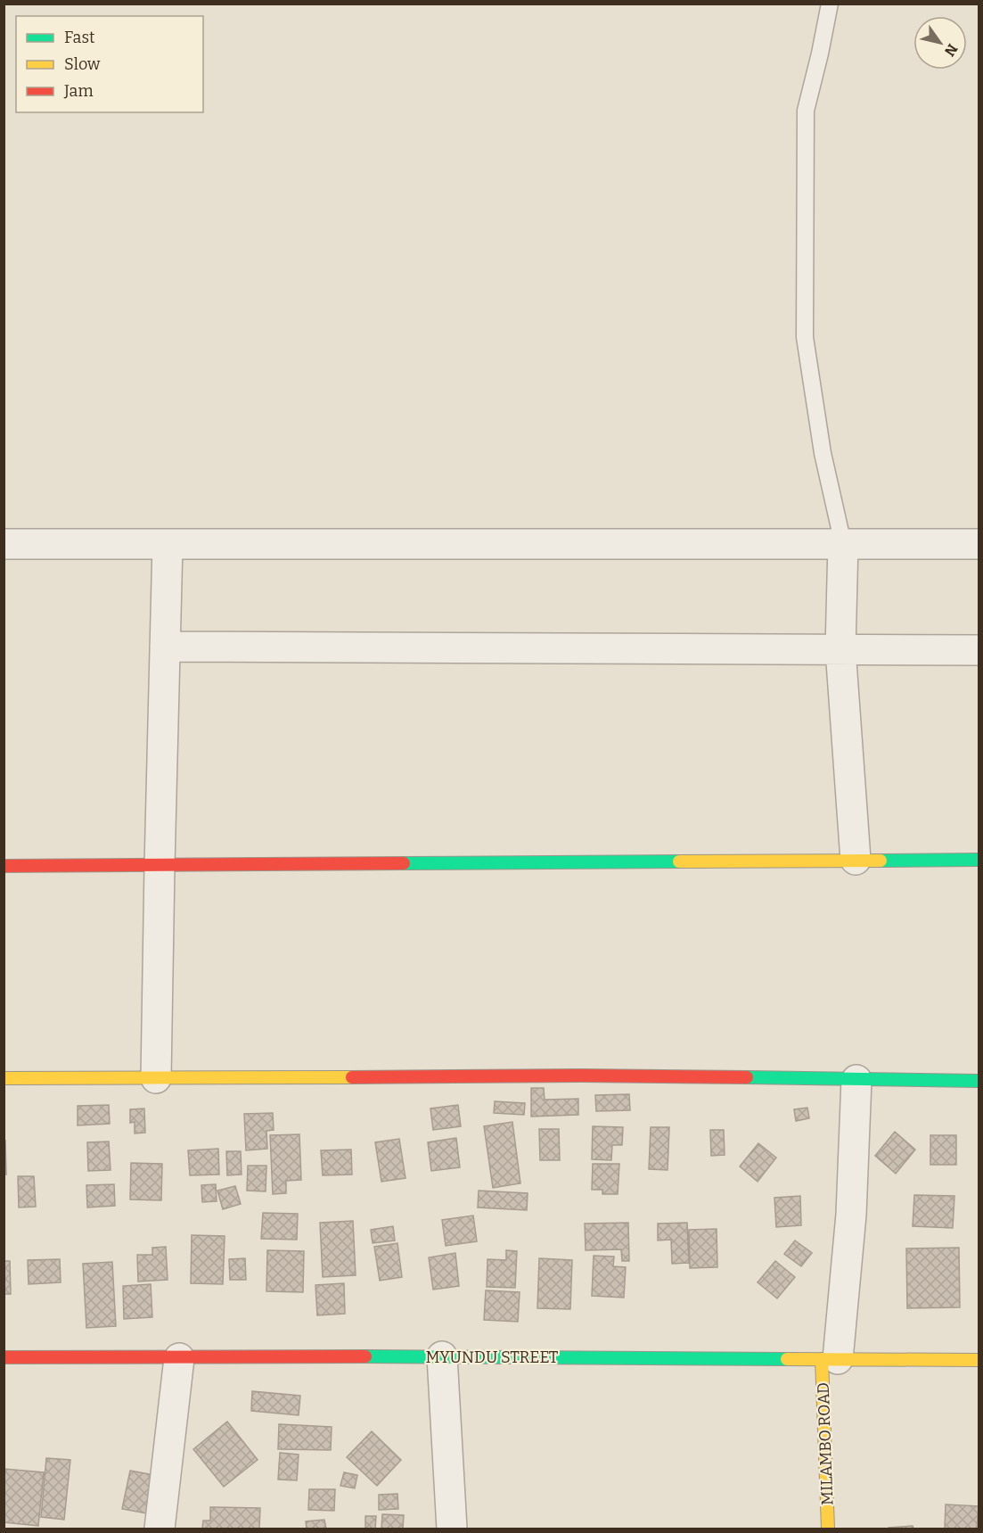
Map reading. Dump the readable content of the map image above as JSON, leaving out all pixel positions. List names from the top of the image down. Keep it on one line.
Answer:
{"streets":{"street":["MYUNDU STREET","MILAMBO ROAD"]},"crossings":[["MYUNDU STREET","MILAMBO ROAD"]],"legend":["Fast","Slow","Jam"],"north":"bottom right"}
